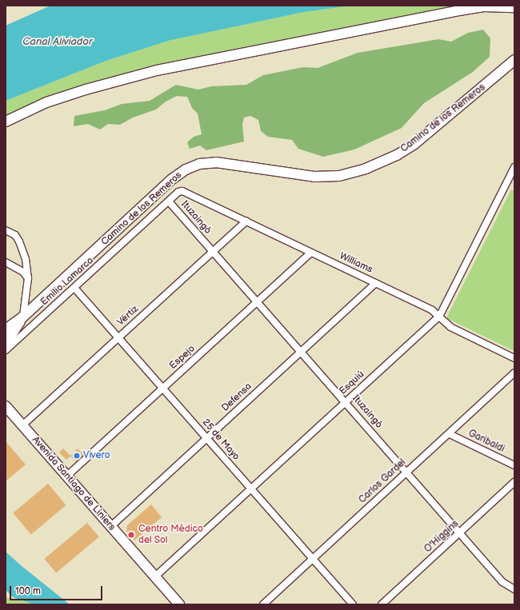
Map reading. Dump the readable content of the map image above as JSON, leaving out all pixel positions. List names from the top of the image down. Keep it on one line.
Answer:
{"streets":{"main road":["Camino de los Remeros","Avenida Santiago de Liniers"],"street":["Ituzaingó","Williams","Emilio Lamarca","Vértiz","Espejo","Esquiú","Defensa","25 de Mayo","Garibaldi","Carlos Gardel","O'Higgins"]},"crossings":[["Ituzaingó","Emilio Lamarca"],["Ituzaingó","Vértiz"],["Ituzaingó","Espejo"],["Ituzaingó","Esquiú"],["Ituzaingó","Defensa"],["Ituzaingó","Carlos Gardel"],["Ituzaingó","O'Higgins"],["Williams","Emilio Lamarca"],["Williams","Vértiz"],["Williams","Espejo"],["Williams","Esquiú"],["Williams","Defensa"],["Emilio Lamarca","25 de Mayo"],["Vértiz","25 de Mayo"],["Vértiz","Avenida Santiago de Liniers"],["Espejo","25 de Mayo"],["Espejo","Avenida Santiago de Liniers"],["Esquiú","25 de Mayo"],["Esquiú","Avenida Santiago de Liniers"],["Defensa","25 de Mayo"],["Defensa","Avenida Santiago de Liniers"],["25 de Mayo","Carlos Gardel"],["Garibaldi","Carlos Gardel"]],"water":["Canal Aliviador"],"places":["Vivero","Centro Médico del Sol"],"scale_bar":"100 m"}
